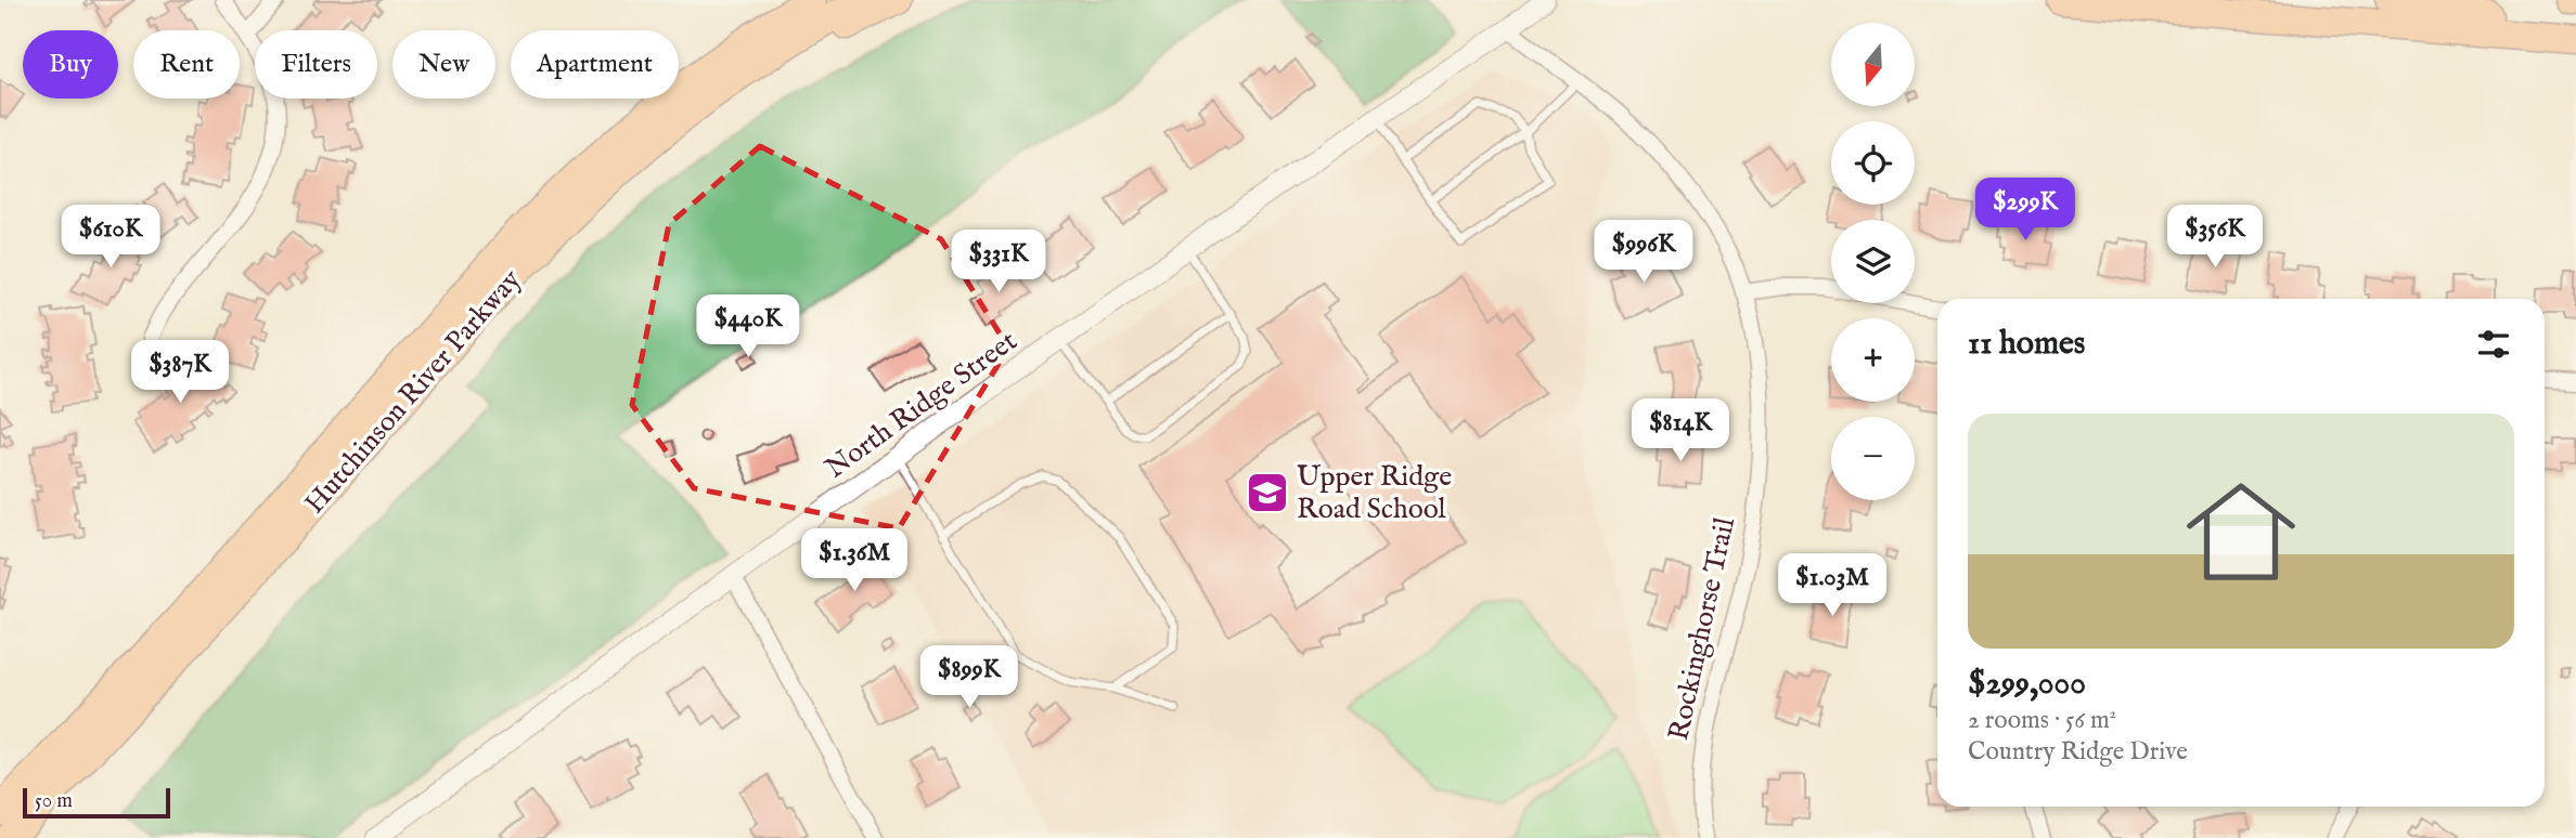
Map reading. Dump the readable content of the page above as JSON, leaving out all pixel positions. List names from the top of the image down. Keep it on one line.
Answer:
{"streets":{"highway":["Hutchinson River Parkway"],"street":["North Ridge Street","Rockinghorse Trail"]},"crossings":[["North Ridge Street","Rockinghorse Trail"]],"places":{"school or university":["Upper Ridge Road School"]},"scale_bar":"50 m","north":"bottom","page":{"map_buttons":["+","−"],"chip":["Buy","Rent","Filters","New","Apartment"],"price":["$299K","$610K","$356K","$996K","$331K","$440K","$387K","$814K","$1.36M","$1.03M","$899K"],"heading":"11 homes","list":[{"name":"$299,000","note":"2 rooms · 56 m² · Country Ridge Drive"}],"scale":"50 m"}}
